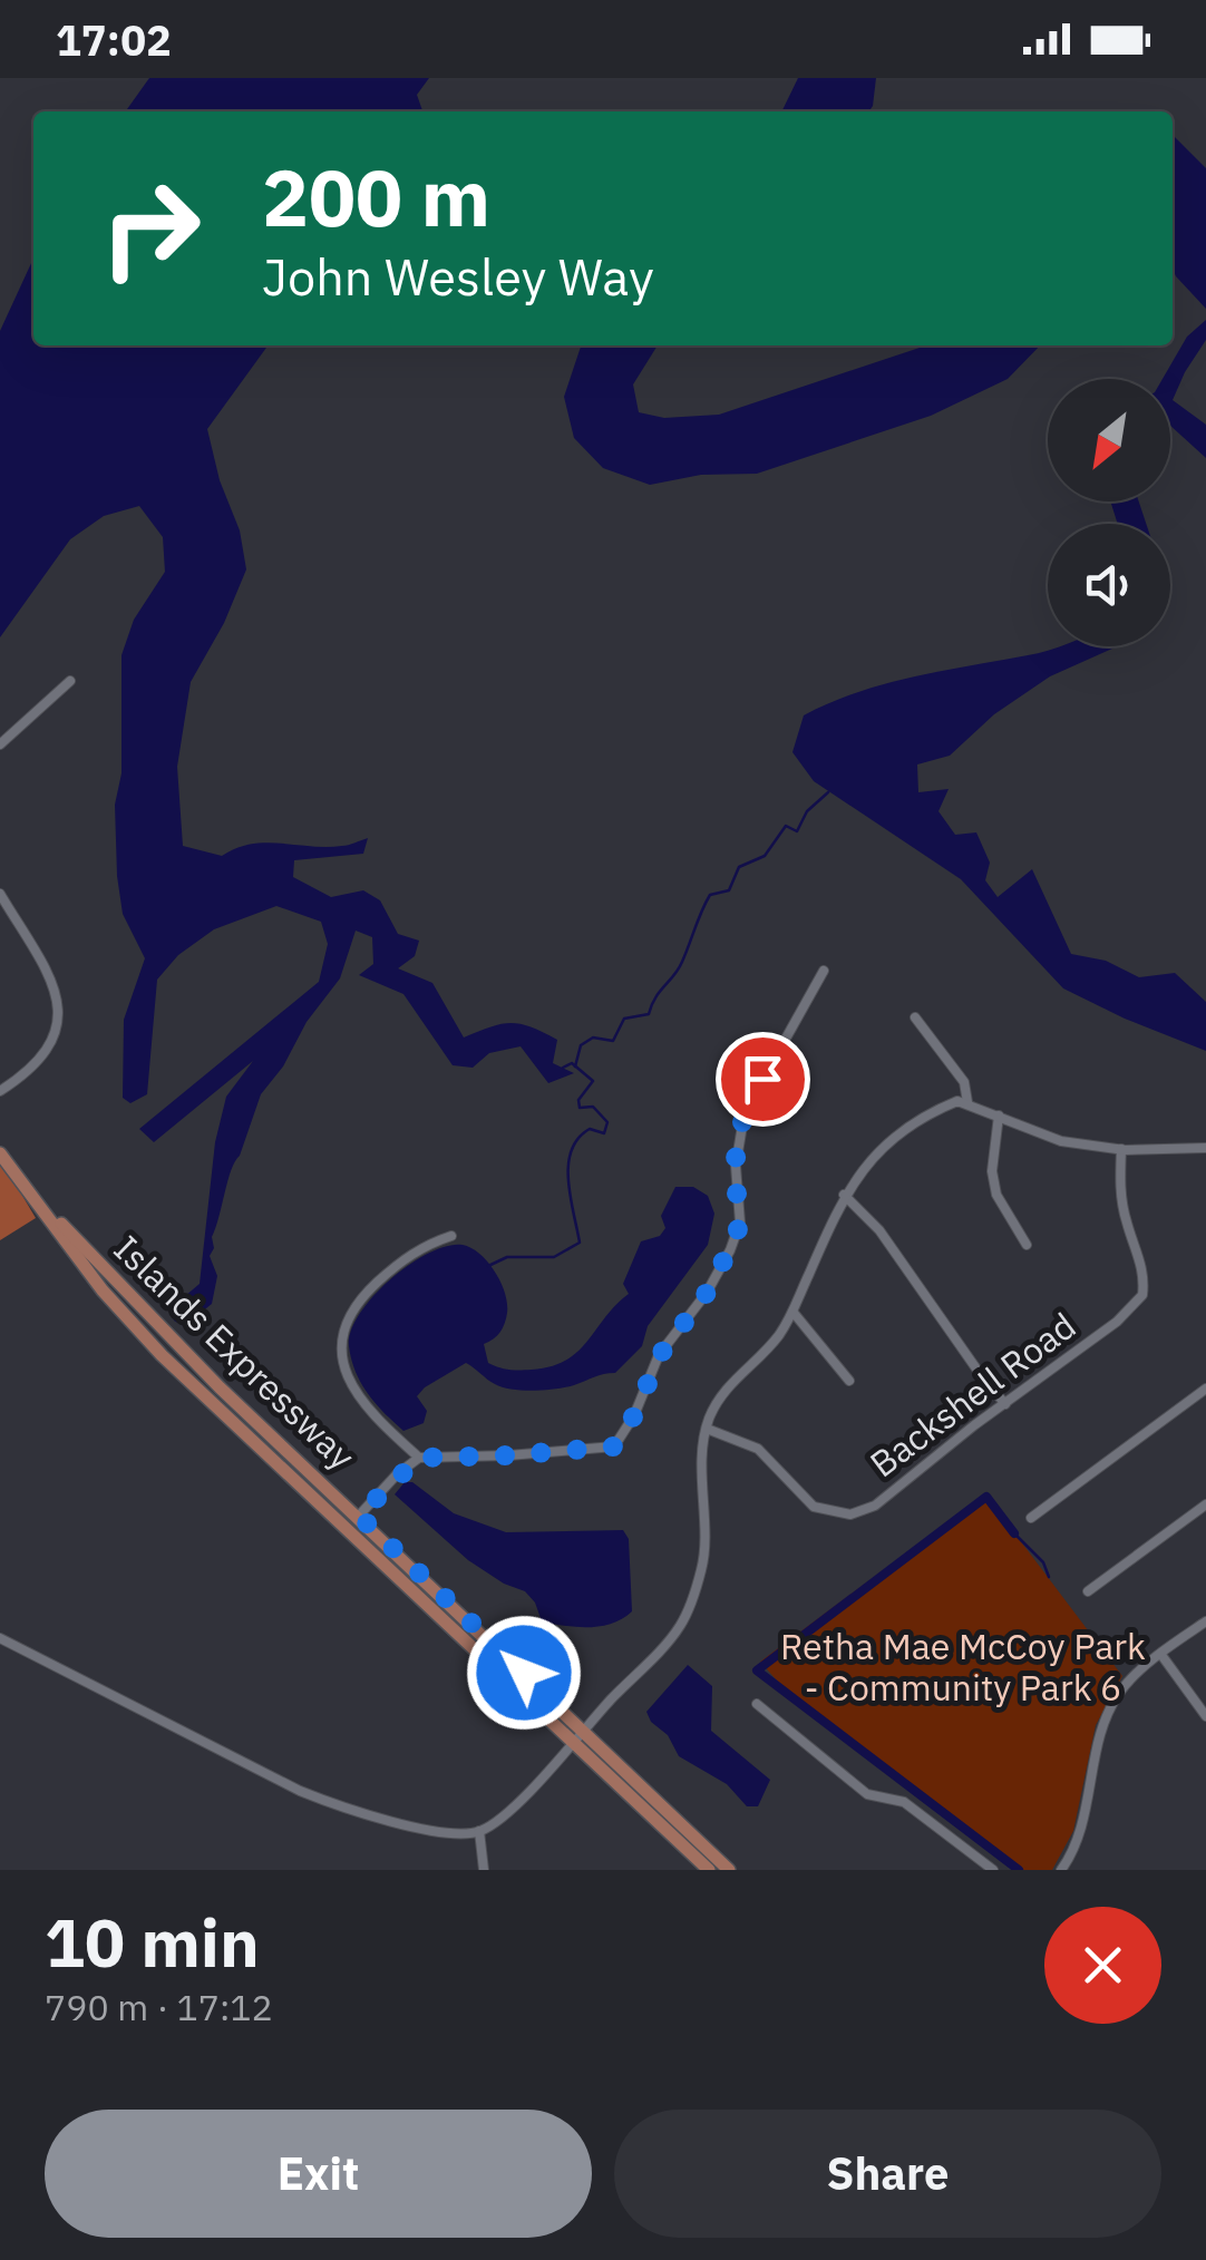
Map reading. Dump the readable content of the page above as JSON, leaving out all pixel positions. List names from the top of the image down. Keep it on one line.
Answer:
{"streets":{"main road":["Islands Expressway"],"street":["Backshell Road"]},"parks":["Retha Mae McCoy Park - Community Park 6"],"north":"bottom left","page":{"status":"17:02","turn":["200 m","John Wesley Way"],"heading":["10 min","790 m · 17:12"],"buttons":["Exit","Share"]}}
